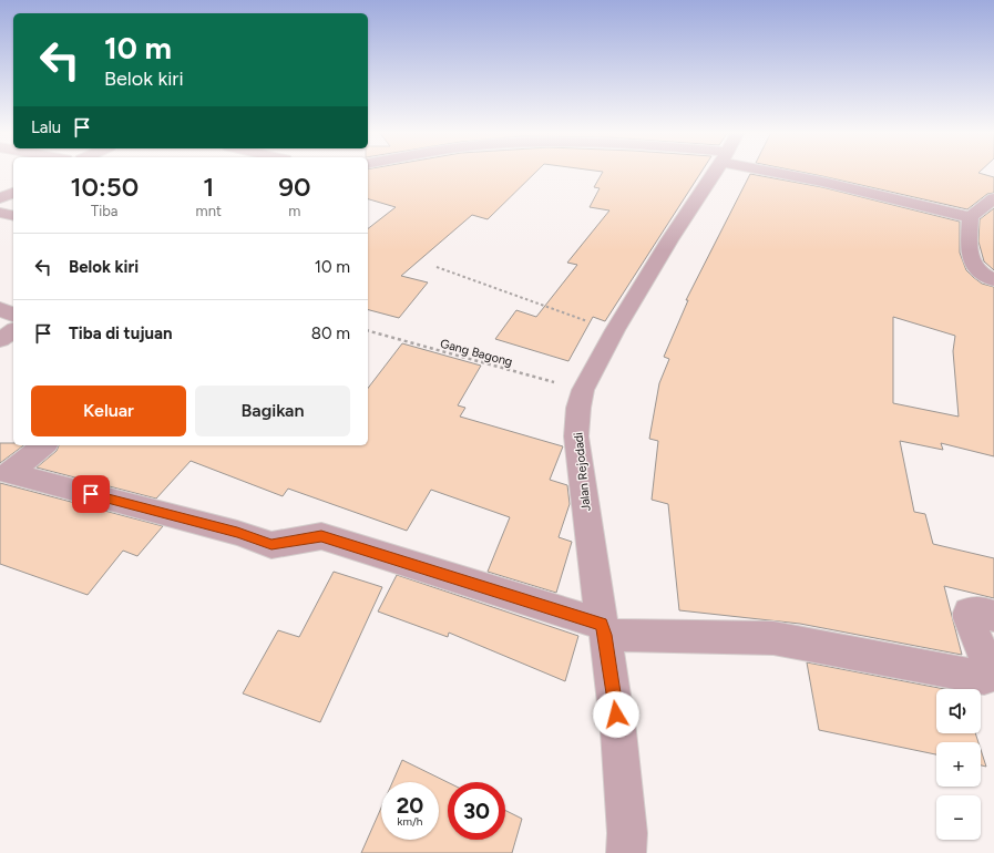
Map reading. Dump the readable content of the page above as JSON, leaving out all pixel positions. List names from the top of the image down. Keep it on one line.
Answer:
{"streets":{"street":["Jalan Rejodadi"],"path":["Gang Bagong"]},"crossings":[["Gang Bagong","Jalan Rejodadi"]],"page":{"turn":["10 m","Belok kiri"],"then":"Lalu","eta":["10:50","Tiba","1","mnt","90","m"],"list":[{"name":"Belok kiri","value":"10 m"},{"name":"Tiba di tujuan","value":"80 m"}],"buttons":["Keluar","Bagikan"],"map_buttons":["+","−"],"speed":"20 km/h","limit":"30"}}
